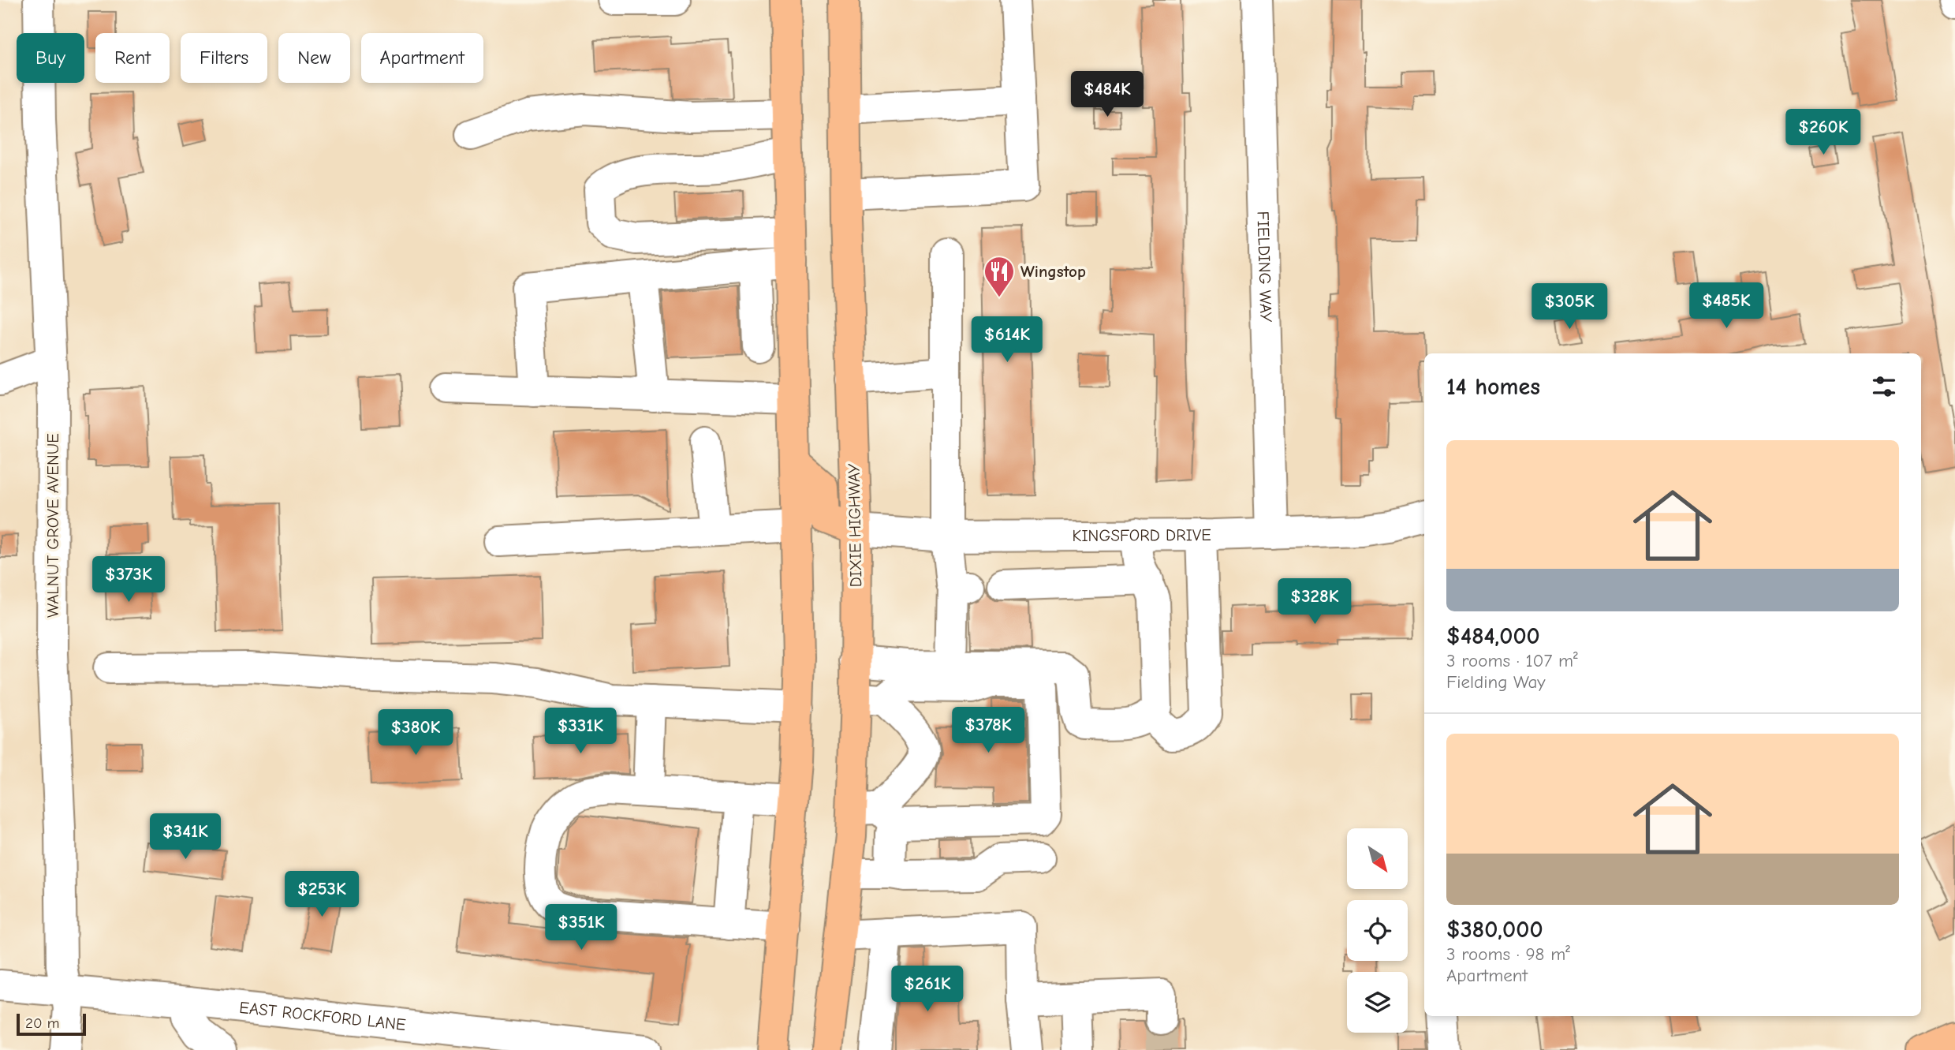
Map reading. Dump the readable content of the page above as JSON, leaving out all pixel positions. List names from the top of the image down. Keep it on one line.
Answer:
{"streets":{"main road":["DIXIE HIGHWAY"],"street":["FIELDING WAY","WALNUT GROVE AVENUE","KINGSFORD DRIVE","EAST ROCKFORD LANE"]},"crossings":[["FIELDING WAY","KINGSFORD DRIVE"],["WALNUT GROVE AVENUE","EAST ROCKFORD LANE"],["DIXIE HIGHWAY","KINGSFORD DRIVE"]],"places":{"restaurant":["Wingstop"]},"scale_bar":"20 m","north":"bottom right","page":{"chip":["Buy","Rent","Filters","New","Apartment"],"price":["$484K","$260K","$485K","$305K","$614K","$373K","$328K","$378K","$331K","$380K","$341K","$253K","$351K","$261K"],"heading":"14 homes","list":[{"name":"$484,000","note":"3 rooms · 107 m² · Fielding Way"},{"name":"$380,000","note":"3 rooms · 98 m² · Apartment"}],"scale":"20 m"}}
